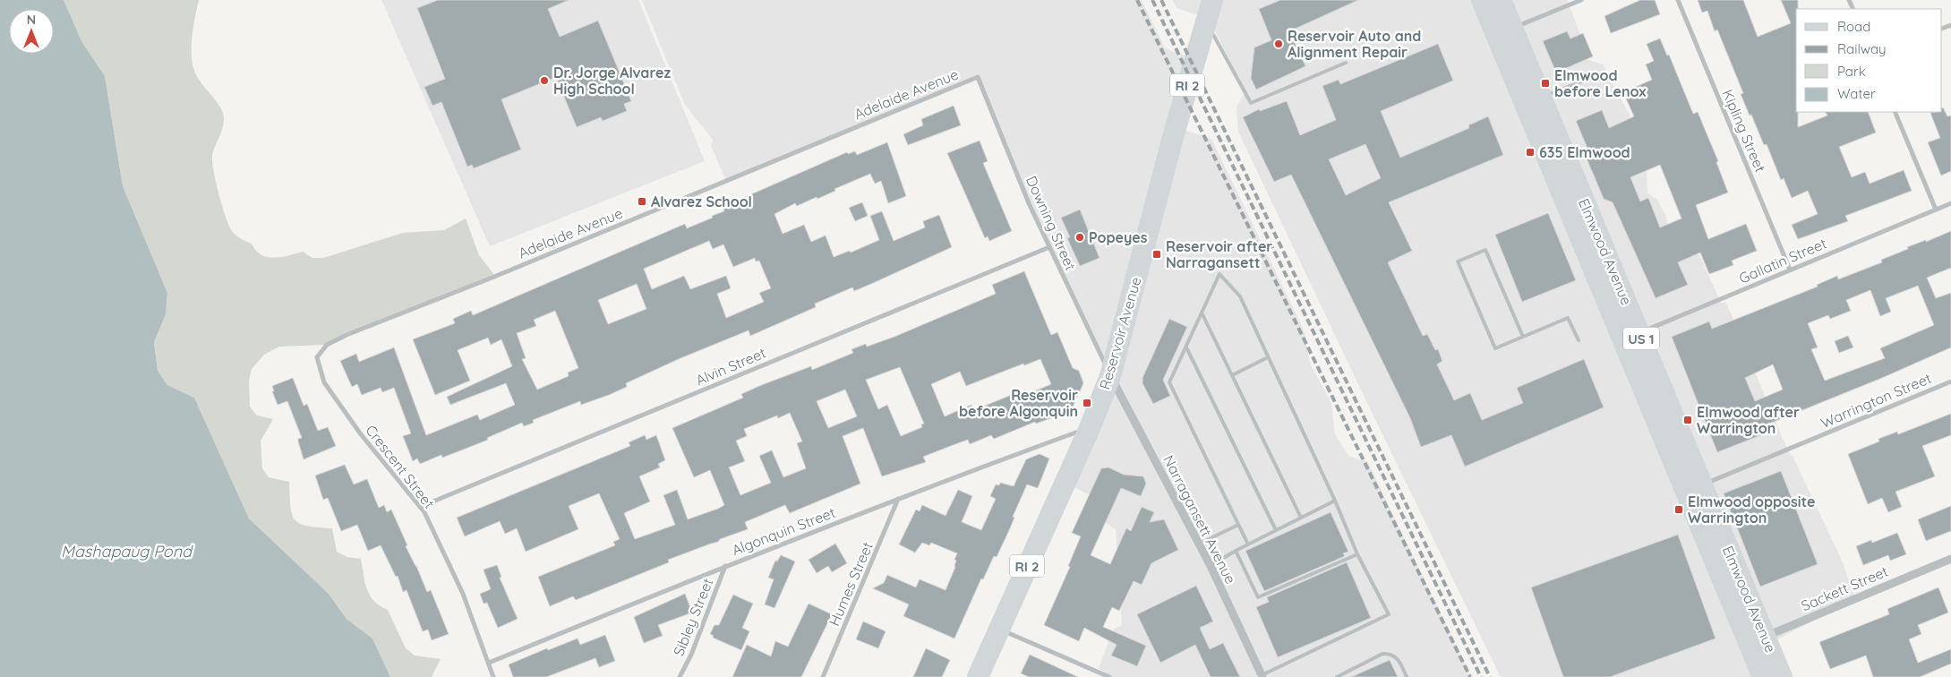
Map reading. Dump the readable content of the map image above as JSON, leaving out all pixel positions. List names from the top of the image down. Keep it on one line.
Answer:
{"streets":{"main road":["RI 2","Elmwood Avenue","Reservoir Avenue","US 1"],"street":["Adelaide Avenue","Kipling Street","Downing Street","Gallatin Street","Alvin Street","Warrington Street","Crescent Street","Narragansett Avenue","Algonquin Street","Humes Street","Sackett Street","Sibley Street"]},"crossings":[["Adelaide Avenue","Downing Street"],["Adelaide Avenue","Crescent Street"],["Kipling Street","Gallatin Street"],["Downing Street","Reservoir Avenue"],["Downing Street","Alvin Street"],["Downing Street","Narragansett Avenue"],["Elmwood Avenue","Gallatin Street"],["Elmwood Avenue","Warrington Street"],["Elmwood Avenue","Sackett Street"],["Reservoir Avenue","Narragansett Avenue"],["Reservoir Avenue","Algonquin Street"],["Alvin Street","Crescent Street"],["Crescent Street","Algonquin Street"],["Algonquin Street","Humes Street"],["Algonquin Street","Sibley Street"]],"water":["Mashapaug Pond"],"places":{"other":["Reservoir Auto and Alignment Repair","Dr. Jorge Alvarez High School","Popeyes"],"transit":["Elmwood before Lenox","635 Elmwood","Alvarez School","Reservoir after Narragansett","Reservoir before Algonquin","Elmwood after Warrington","Elmwood opposite Warrington"]},"legend":["Road","Railway","Park","Water"],"north":"top"}
